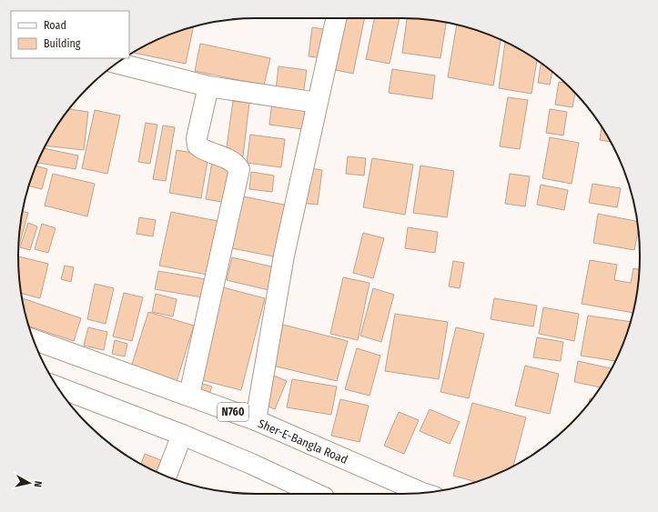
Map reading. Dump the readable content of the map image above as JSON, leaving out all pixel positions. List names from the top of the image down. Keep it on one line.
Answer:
{"streets":{"main road":["N760","Sher-E-Bangla Road"]},"legend":["Road","Building"],"north":"right"}
